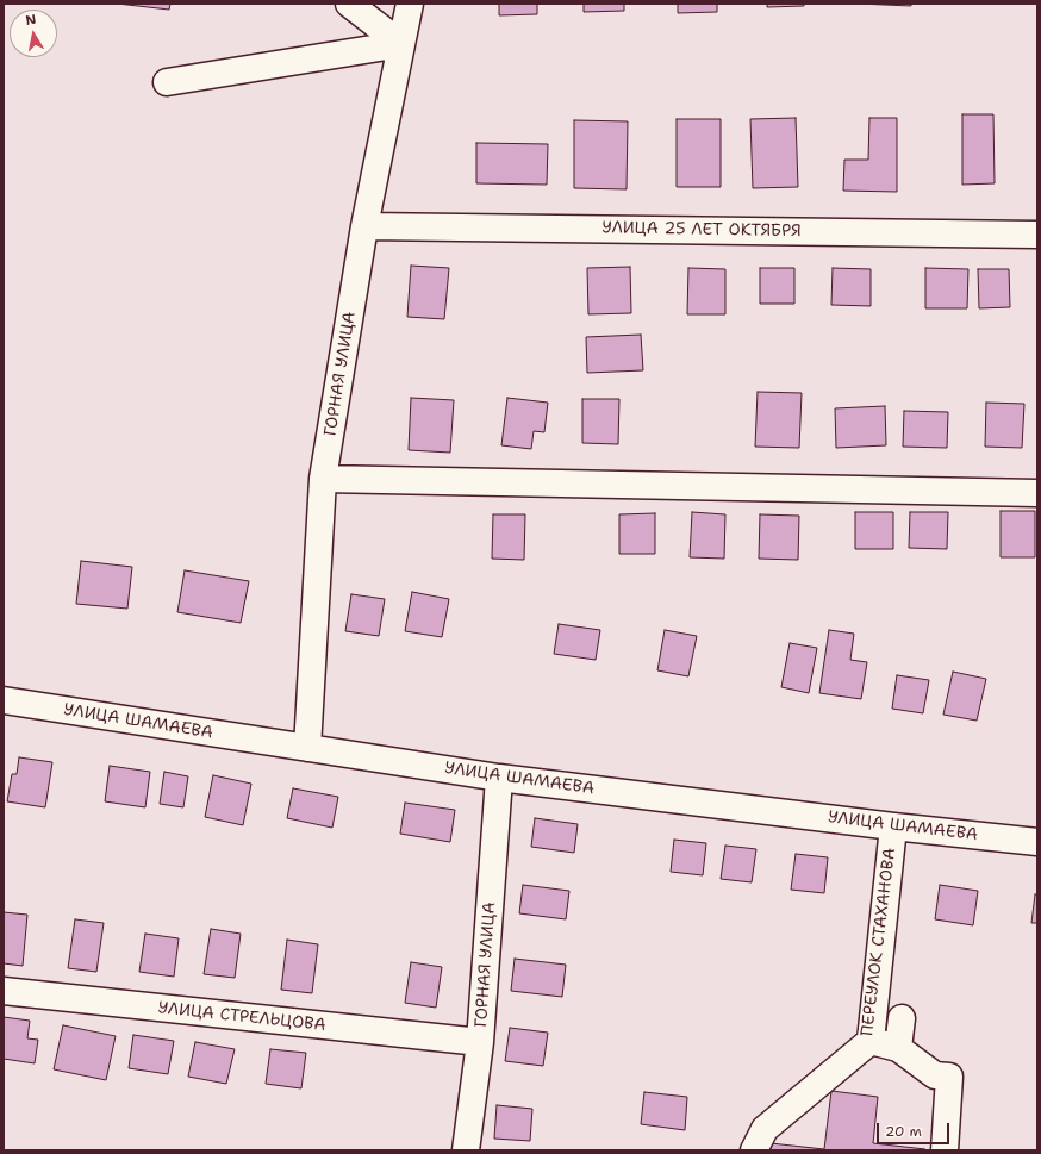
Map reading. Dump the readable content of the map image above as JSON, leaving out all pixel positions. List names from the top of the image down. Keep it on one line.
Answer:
{"streets":{"street":["УЛИЦА 25 ЛЕТ ОКТЯБРЯ","ГОРНАЯ УЛИЦА","УЛИЦА ШАМАЕВА","ПЕРЕУЛОК СТАХАНОВА","УЛИЦА СТРЕЛЬЦОВА"]},"crossings":[["УЛИЦА 25 ЛЕТ ОКТЯБРЯ","ГОРНАЯ УЛИЦА"],["ГОРНАЯ УЛИЦА","УЛИЦА ШАМАЕВА"],["ГОРНАЯ УЛИЦА","УЛИЦА СТРЕЛЬЦОВА"],["УЛИЦА ШАМАЕВА","ПЕРЕУЛОК СТАХАНОВА"]],"scale_bar":"20 m","north":"top"}
